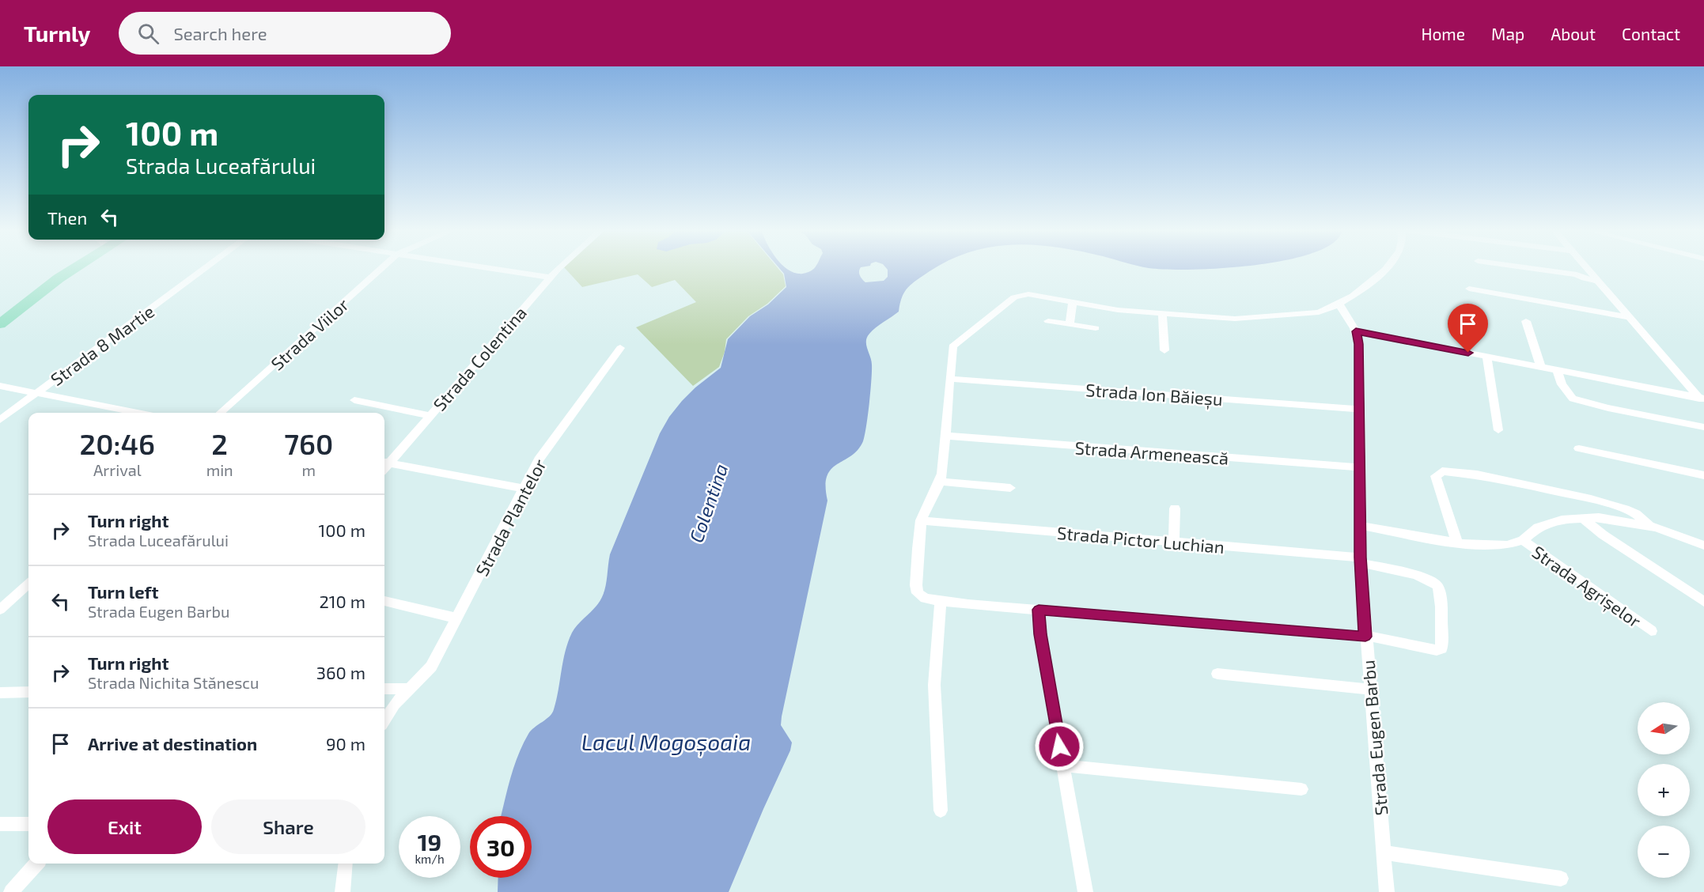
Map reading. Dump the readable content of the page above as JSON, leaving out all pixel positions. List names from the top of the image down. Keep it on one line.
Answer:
{"streets":{"street":["Strada Viilor","Strada 8 Martie","Strada Colentina","Strada Ion Băieșu","Strada Armenească","Strada Plantelor","Strada Pictor Luchian","Strada Agrișelor","Strada Eugen Barbu"]},"crossings":[["Strada Ion Băieșu","Strada Eugen Barbu"],["Strada Armenească","Strada Eugen Barbu"],["Strada Pictor Luchian","Strada Eugen Barbu"]],"water":["Colentina","Lacul Mogoșoaia"],"north":"left","page":{"header":"Turnly","search":"Search here","nav":["Home","Map","About","Contact"],"turn":["100 m","Strada Luceafărului"],"then":"Then","eta":["20:46","Arrival","2","min","760","m"],"list":[{"name":"Turn right","note":"Strada Luceafărului","value":"100 m"},{"name":"Turn left","note":"Strada Eugen Barbu","value":"210 m"},{"name":"Turn right","note":"Strada Nichita Stănescu","value":"360 m"},{"name":"Arrive at destination","value":"90 m"}],"map_buttons":["+","−"],"buttons":["Exit","Share"],"speed":"19 km/h","limit":"30"}}
